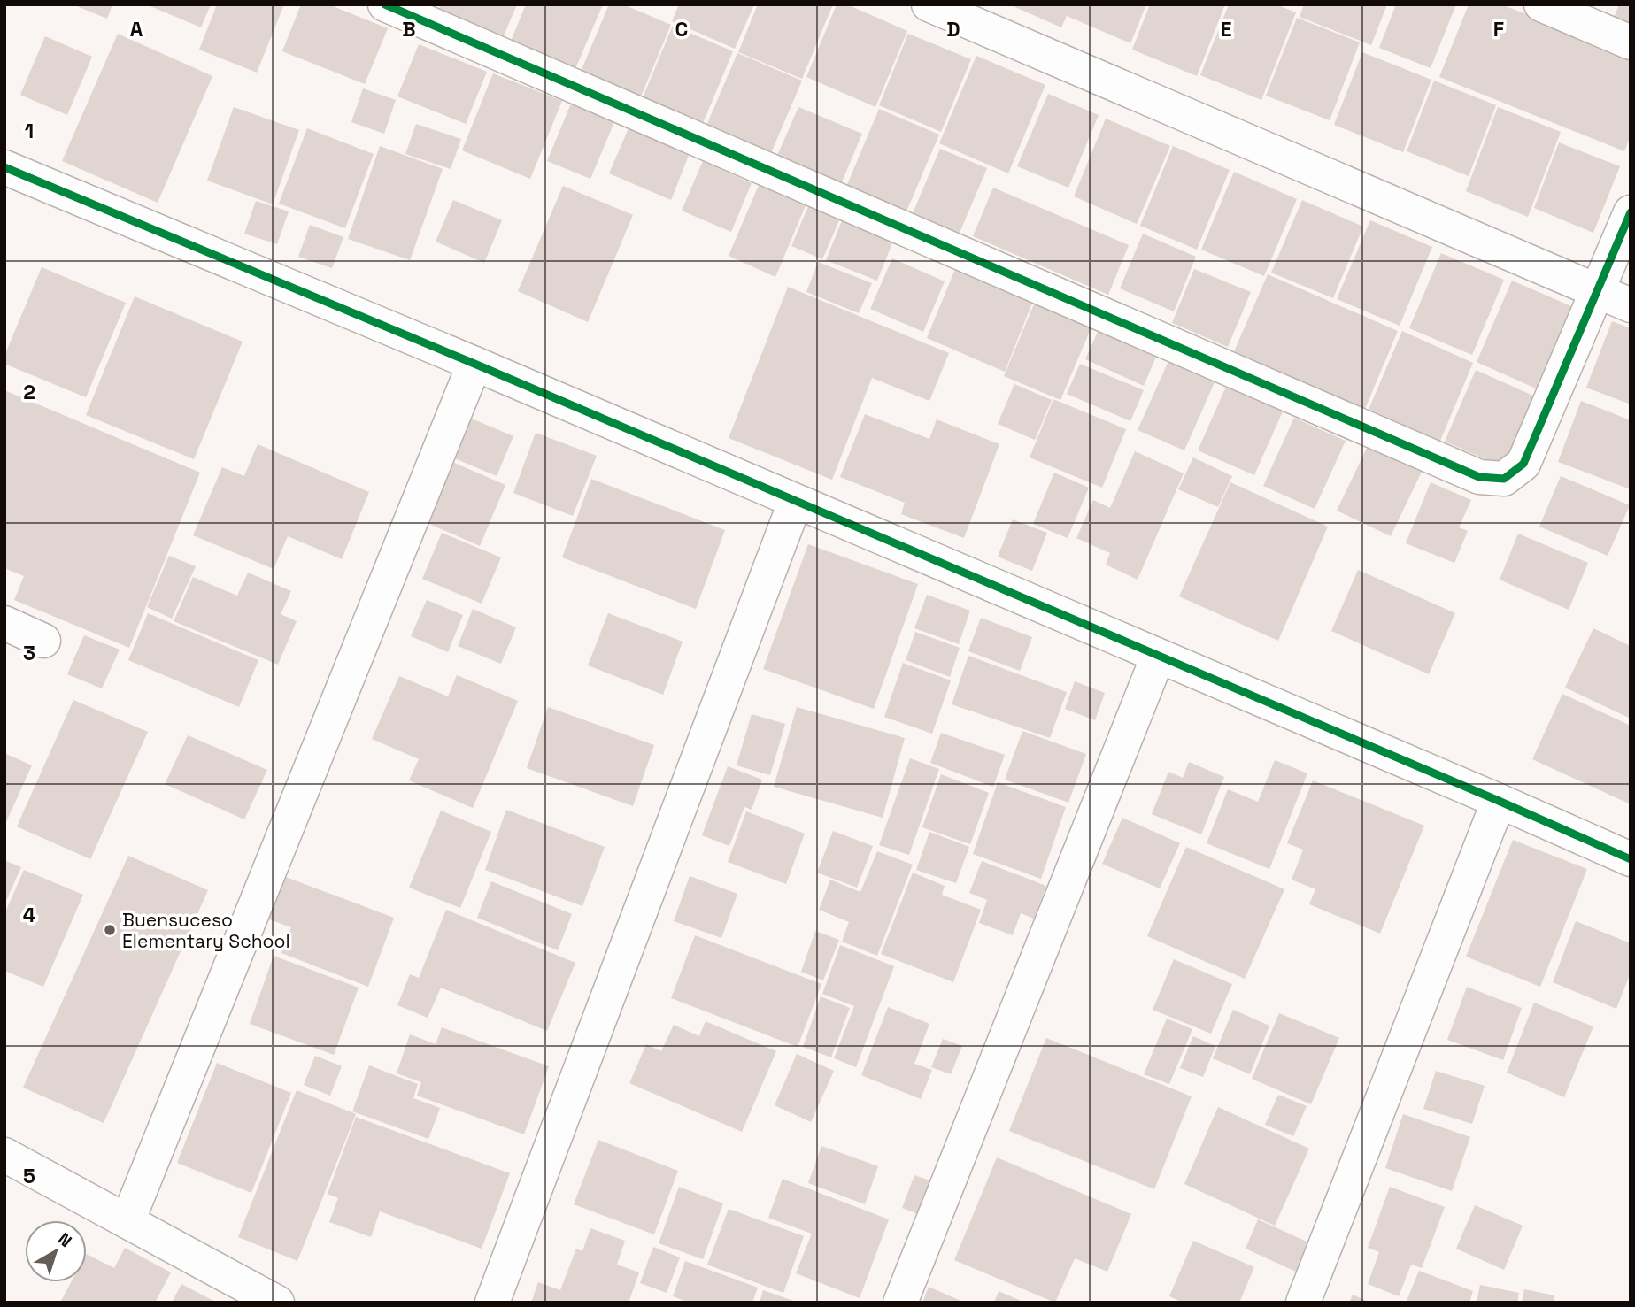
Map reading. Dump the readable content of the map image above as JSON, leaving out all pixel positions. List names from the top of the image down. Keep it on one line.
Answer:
{"places":["Buensuceso Elementary School"],"north":"top right","grid":{"columns":["A","B","C","D","E","F"],"rows":["1","2","3","4","5"]}}
